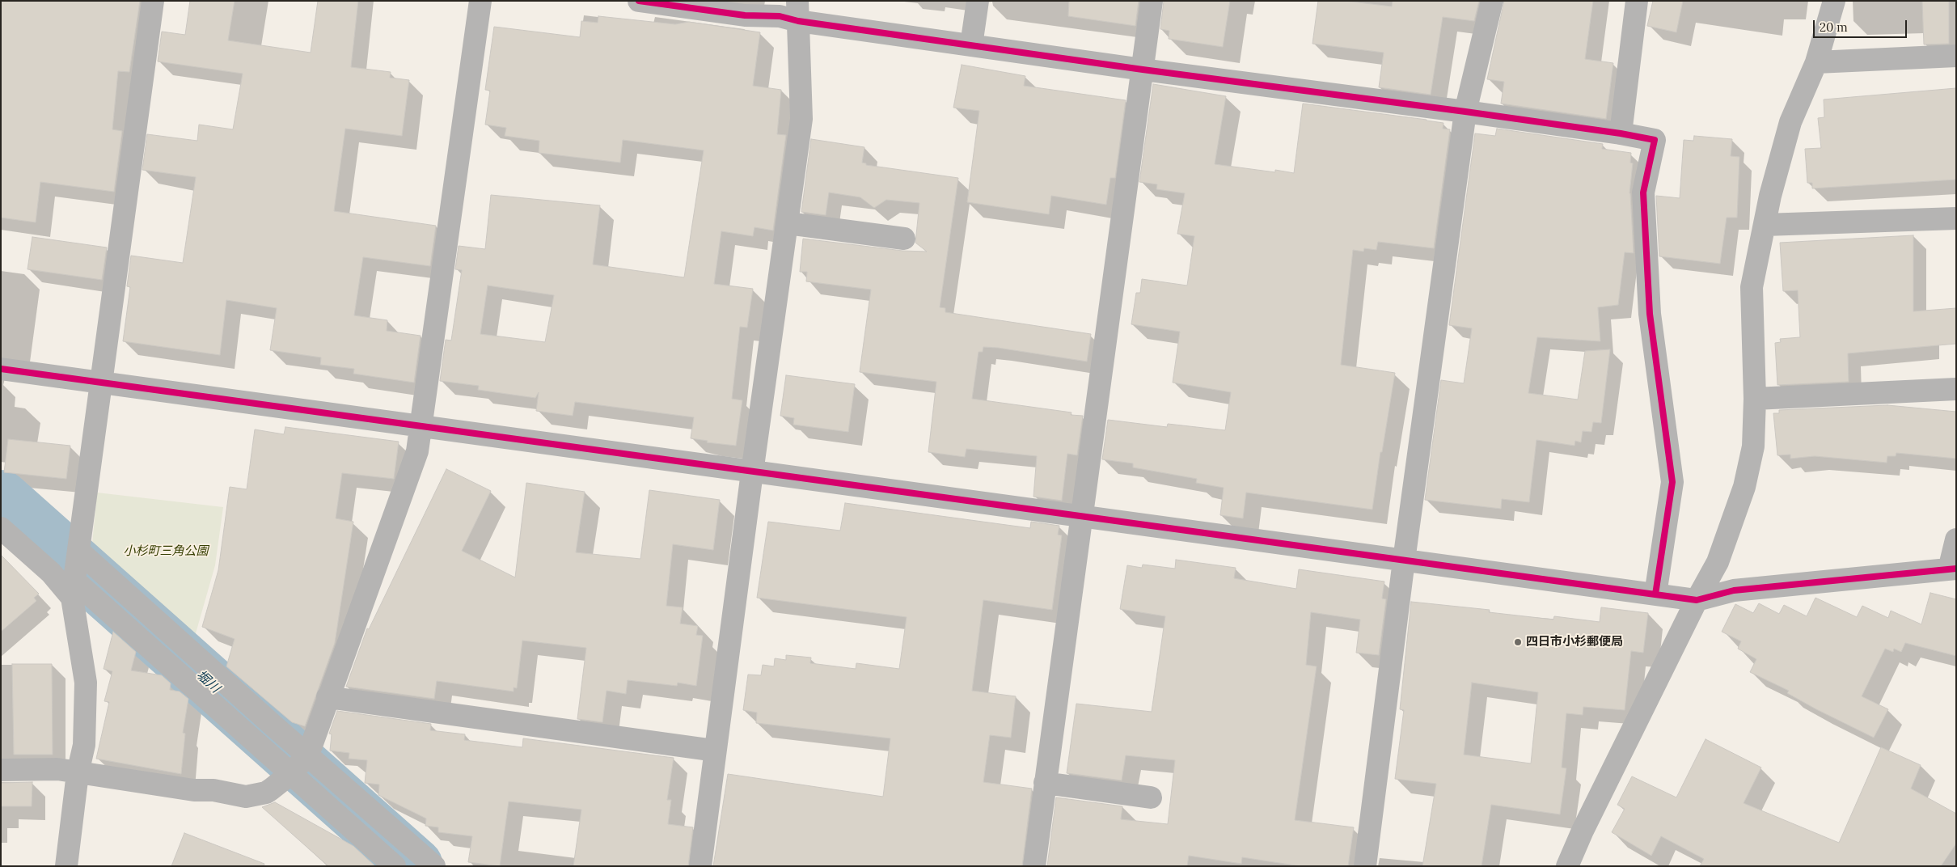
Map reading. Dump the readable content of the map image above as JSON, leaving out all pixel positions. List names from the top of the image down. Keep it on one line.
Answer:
{"water":["堀川"],"parks":["小杉町三角公園"],"places":["四日市小杉郵便局"],"scale_bar":"20 m"}
